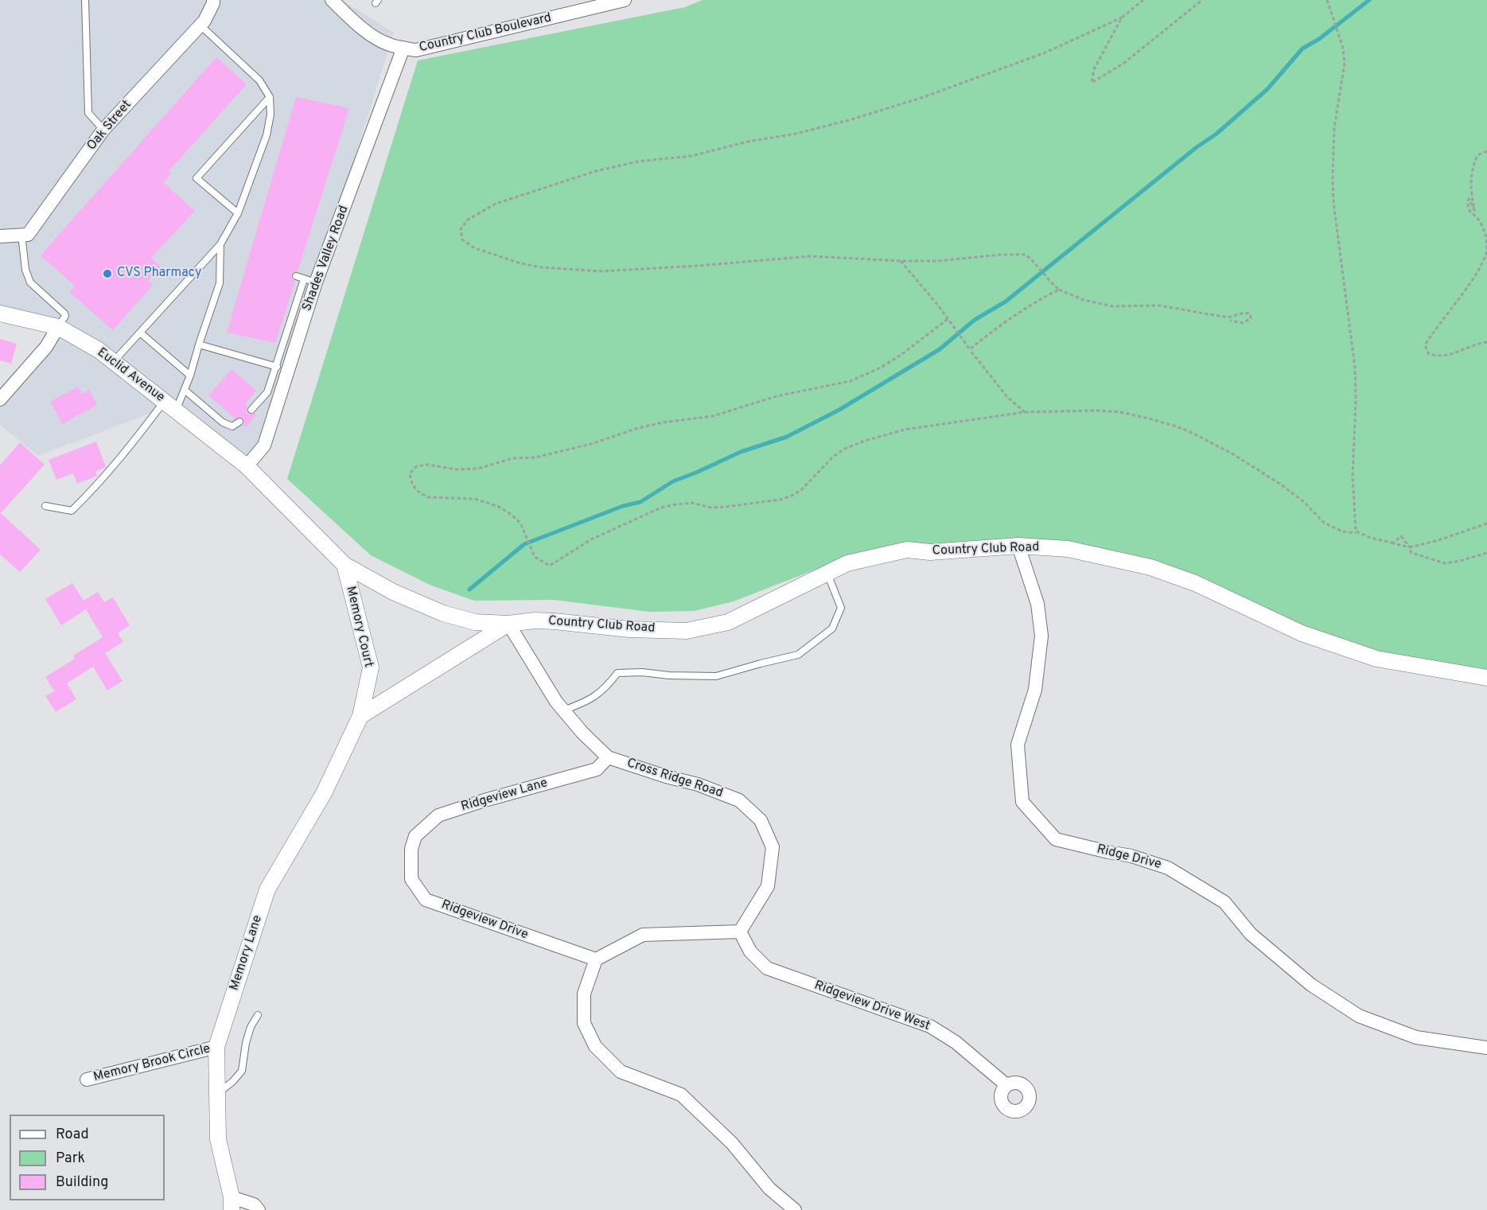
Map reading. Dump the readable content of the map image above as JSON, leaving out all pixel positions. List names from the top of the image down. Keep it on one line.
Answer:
{"streets":{"street":["Country Club Boulevard","Oak Street","Shades Valley Road","Euclid Avenue","Country Club Road","Memory Court","Cross Ridge Road","Ridgeview Lane","Ridge Drive","Ridgeview Drive","Memory Lane","Ridgeview Drive West","Memory Brook Circle"]},"crossings":[["Country Club Boulevard","Shades Valley Road"],["Shades Valley Road","Euclid Avenue"],["Shades Valley Road","Country Club Road"],["Euclid Avenue","Country Club Road"],["Country Club Road","Memory Court"],["Country Club Road","Cross Ridge Road"],["Country Club Road","Ridge Drive"],["Country Club Road","Memory Lane"],["Memory Court","Memory Lane"],["Cross Ridge Road","Ridgeview Lane"],["Cross Ridge Road","Ridgeview Drive West"],["Ridgeview Lane","Ridgeview Drive"],["Memory Lane","Memory Brook Circle"]],"places":["CVS Pharmacy"],"legend":["Road","Park","Building"]}
